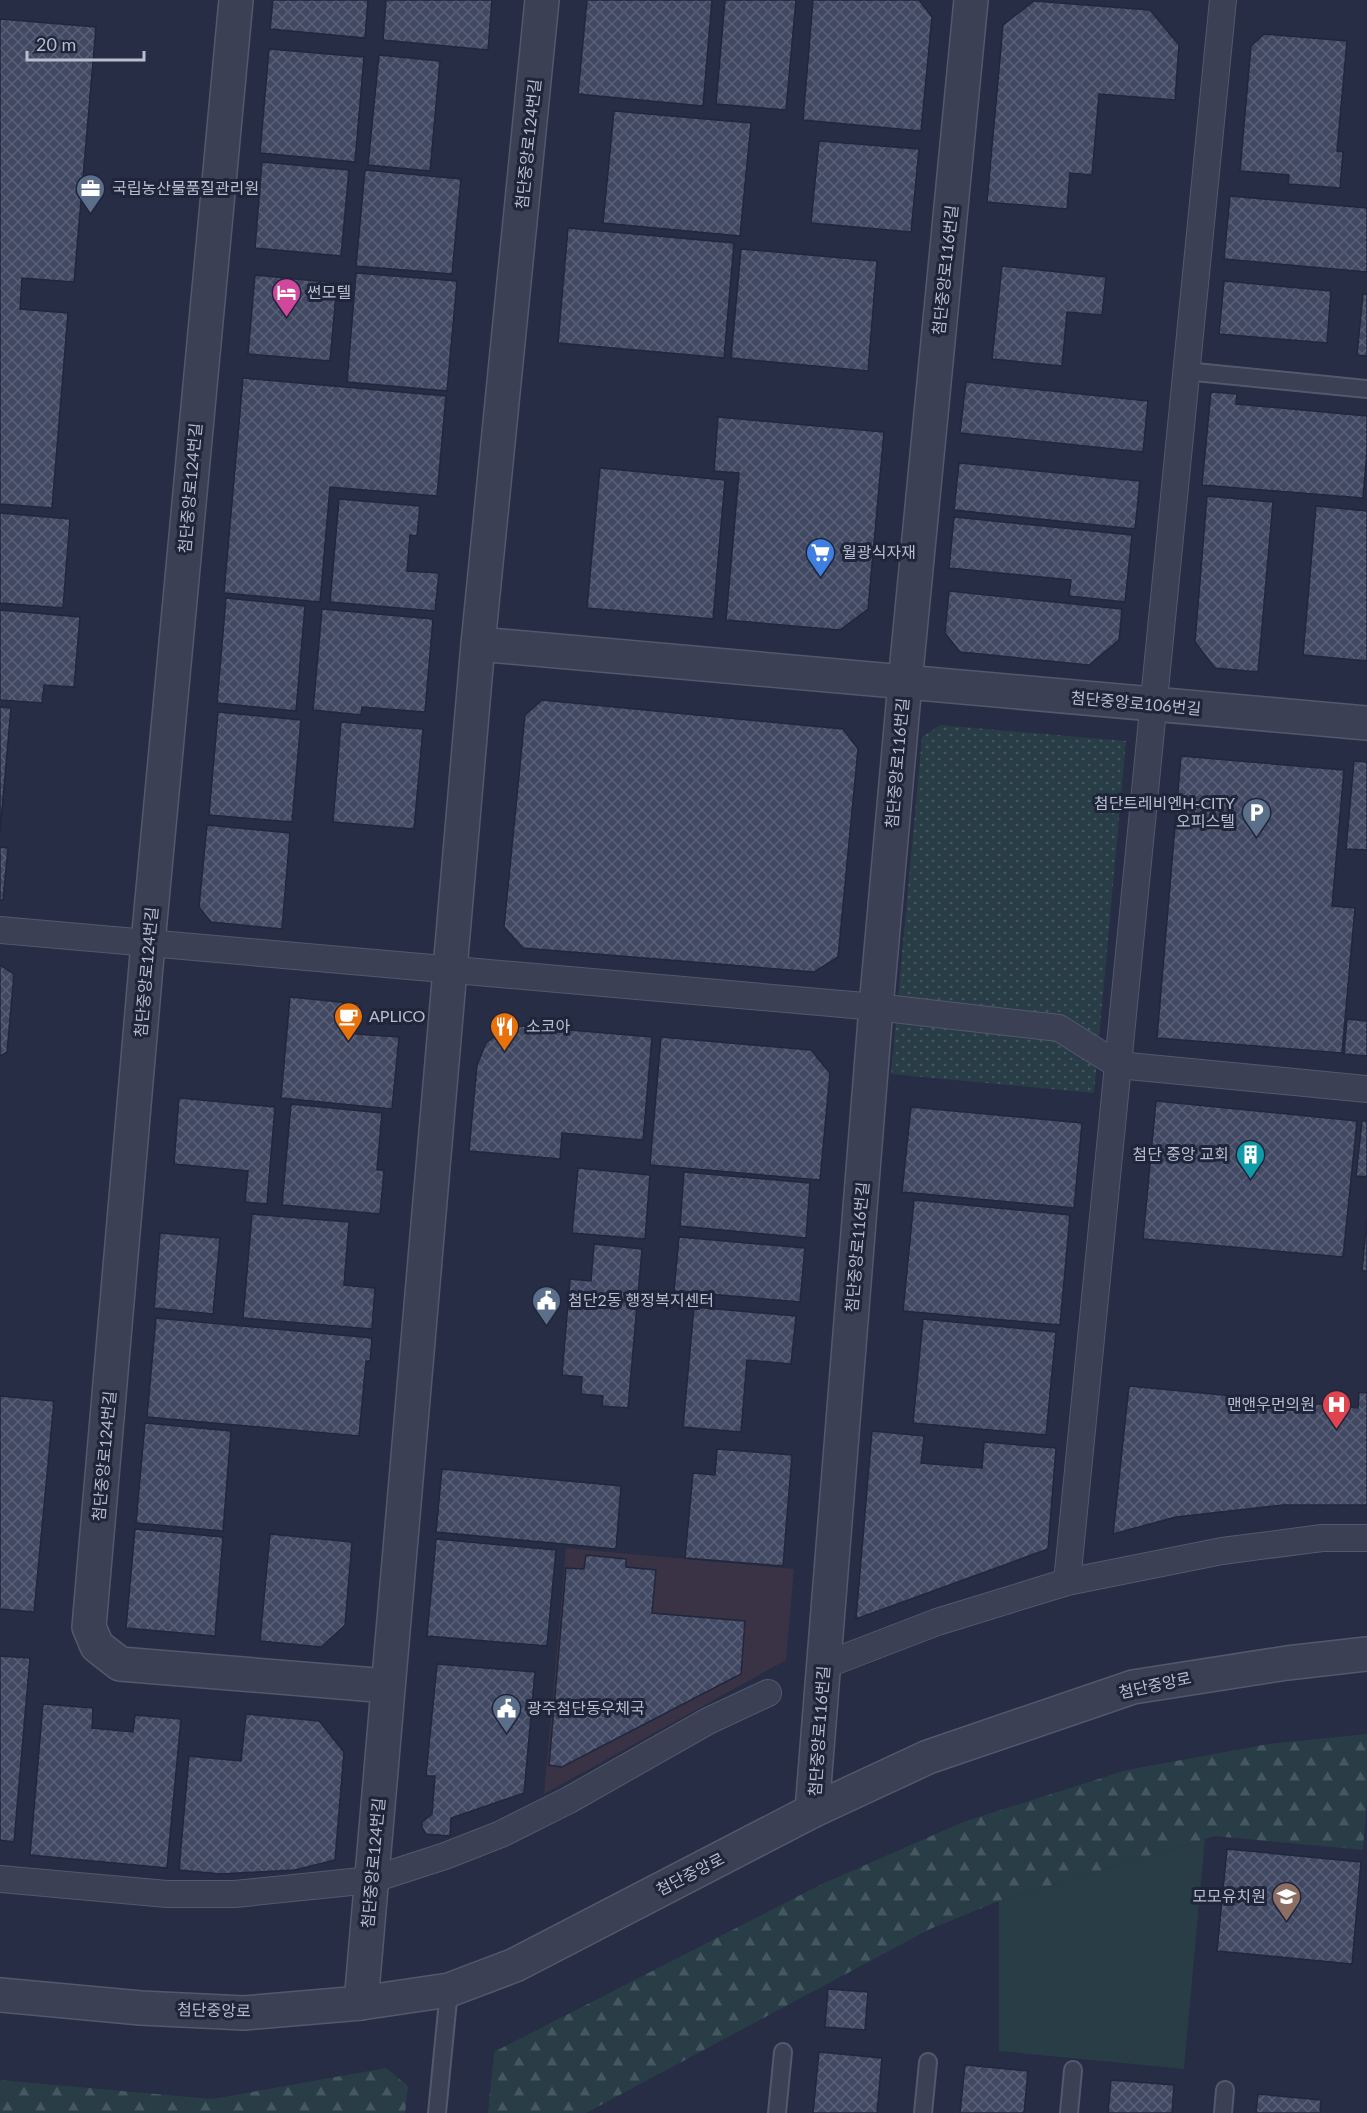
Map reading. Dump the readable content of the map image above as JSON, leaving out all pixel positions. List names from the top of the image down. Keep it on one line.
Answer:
{"streets":{"street":["첨단중앙로124번길","첨단중앙로116번길","첨단중앙로106번길","첨단중앙로"]},"crossings":[["첨단중앙로124번길","첨단중앙로116번길"],["첨단중앙로124번길","첨단중앙로"],["첨단중앙로116번길","첨단중앙로106번길"],["첨단중앙로116번길","첨단중앙로"]],"places":{"office":["국립농산물품질관리원"],"hotel":["썬모텔"],"supermarket":["월광식자재"],"parking":["첨단트레비엔H-CITY 오피스텔"],"cafe":["APLICO"],"restaurant":["소코아"],"building":["첨단 중앙 교회"],"public building":["첨단2동 행정복지센터","광주첨단동우체국"],"hospital":["맨앤우먼의원"],"school or university":["모모유치원"]},"scale_bar":"20 m"}
